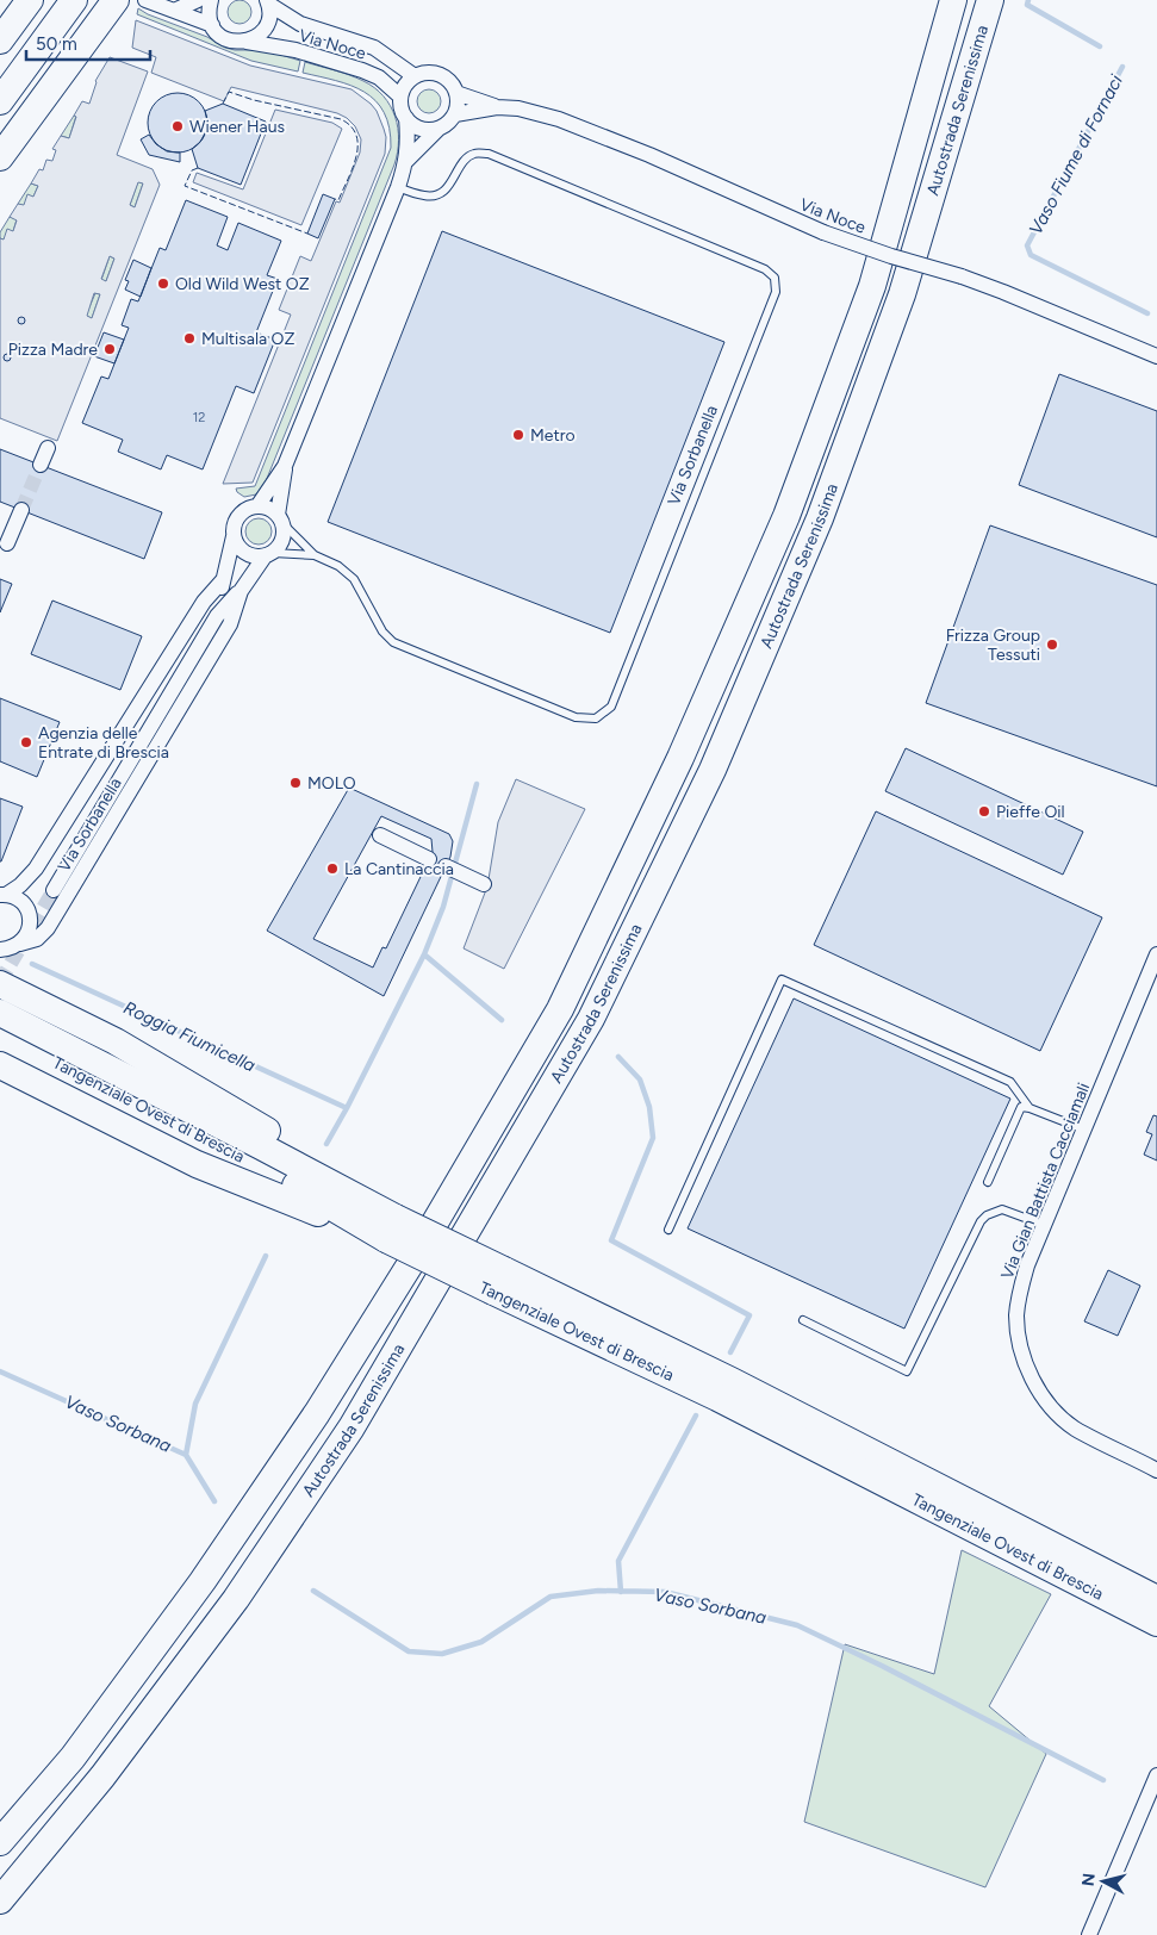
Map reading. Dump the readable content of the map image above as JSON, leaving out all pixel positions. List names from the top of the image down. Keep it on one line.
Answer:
{"streets":{"highway":["Autostrada Serenissima","Tangenziale Ovest di Brescia"],"street":["Via Noce","Via Sorbanella","Via Gian Battista Cacciamali"]},"water":["Vaso Fiume di Fornaci","Roggia Fiumicella","Vaso Sorbana"],"places":["Wiener Haus","Old Wild West OZ","Multisala OZ","Pizza Madre","Metro","Frizza Group Tessuti","Agenzia delle Entrate di Brescia","MOLO","Pieffe Oil","La Cantinaccia"],"house_numbers":["12"],"scale_bar":"50 m","north":"left"}
